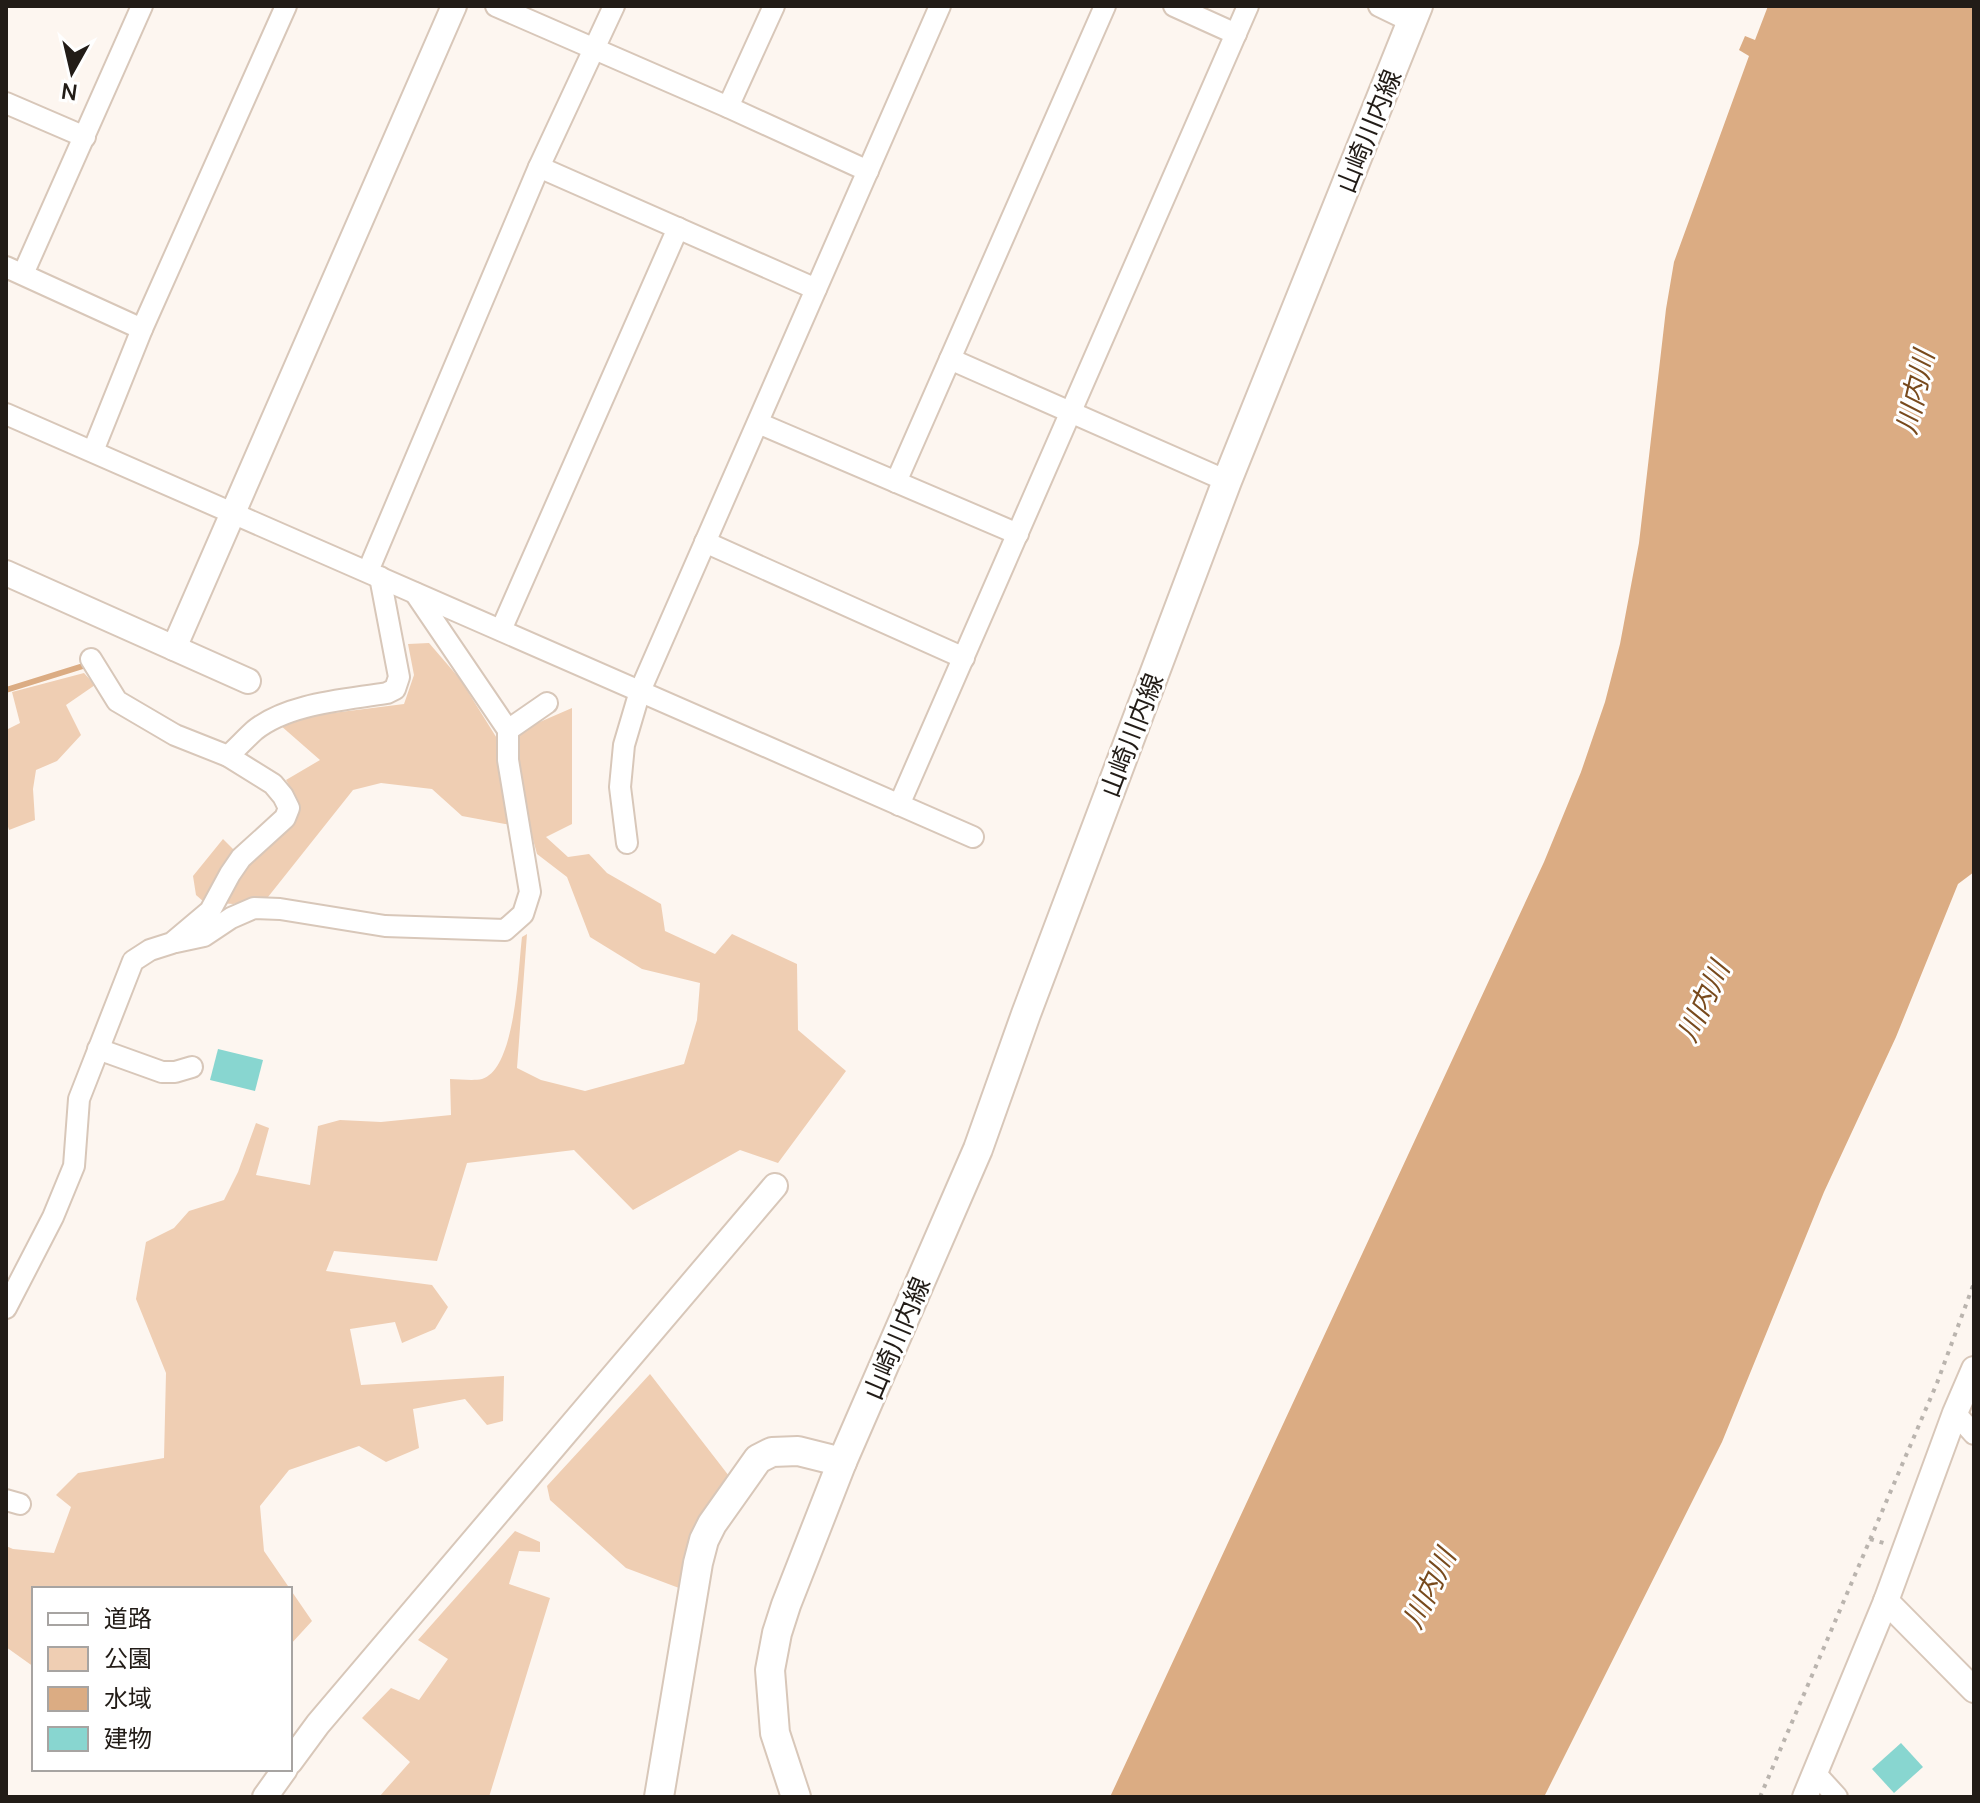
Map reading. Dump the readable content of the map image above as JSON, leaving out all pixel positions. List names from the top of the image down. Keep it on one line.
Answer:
{"streets":{"main road":["山崎川内線"]},"water":["川内川"],"legend":["道路","公園","水域","建物"],"north":"bottom"}
